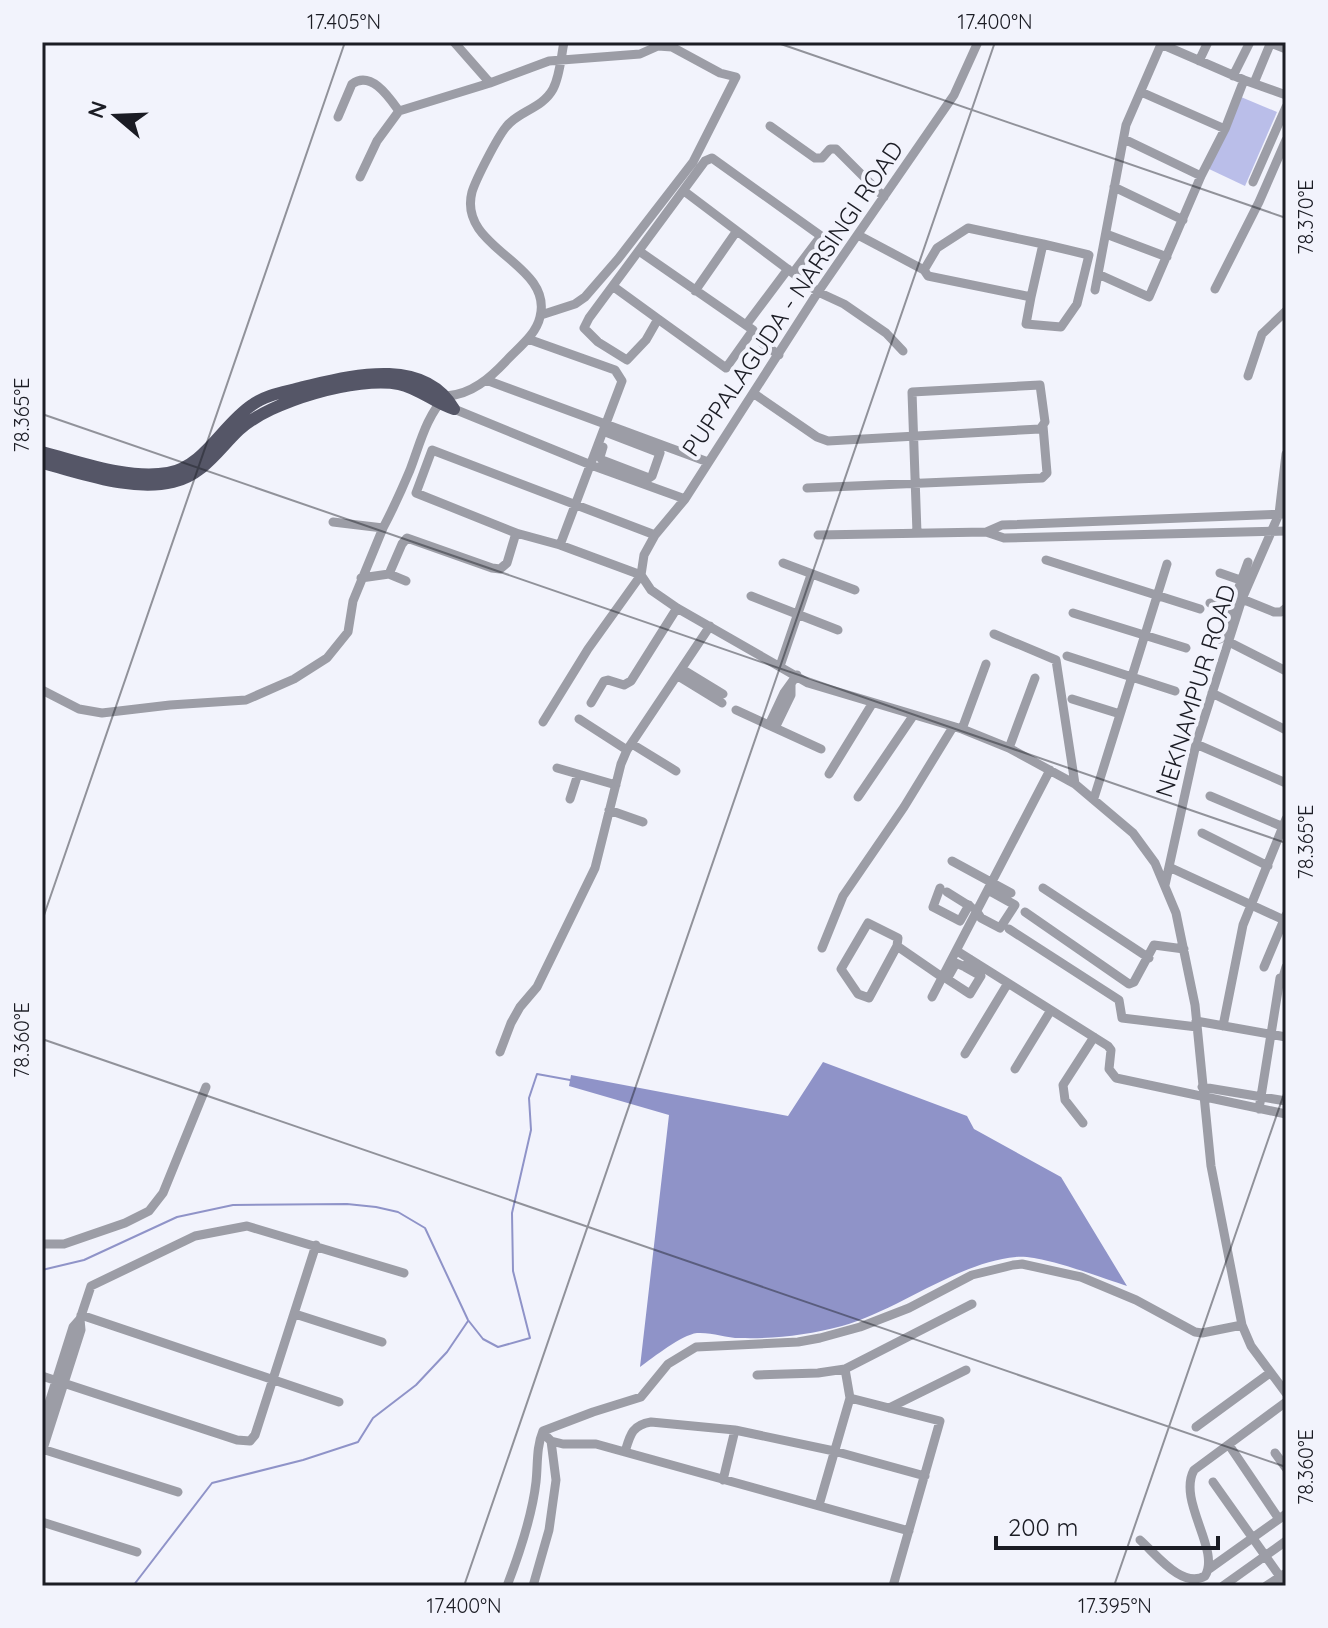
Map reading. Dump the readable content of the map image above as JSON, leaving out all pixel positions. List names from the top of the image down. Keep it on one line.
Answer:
{"streets":{"street":["PUPPALAGUDA - NARSINGI ROAD","NEKNAMPUR ROAD"]},"scale_bar":"200 m","north":"left","coordinates":["17.405°N","17.400°N","78.370°E","78.365°E","78.360°E","17.395°N"]}
